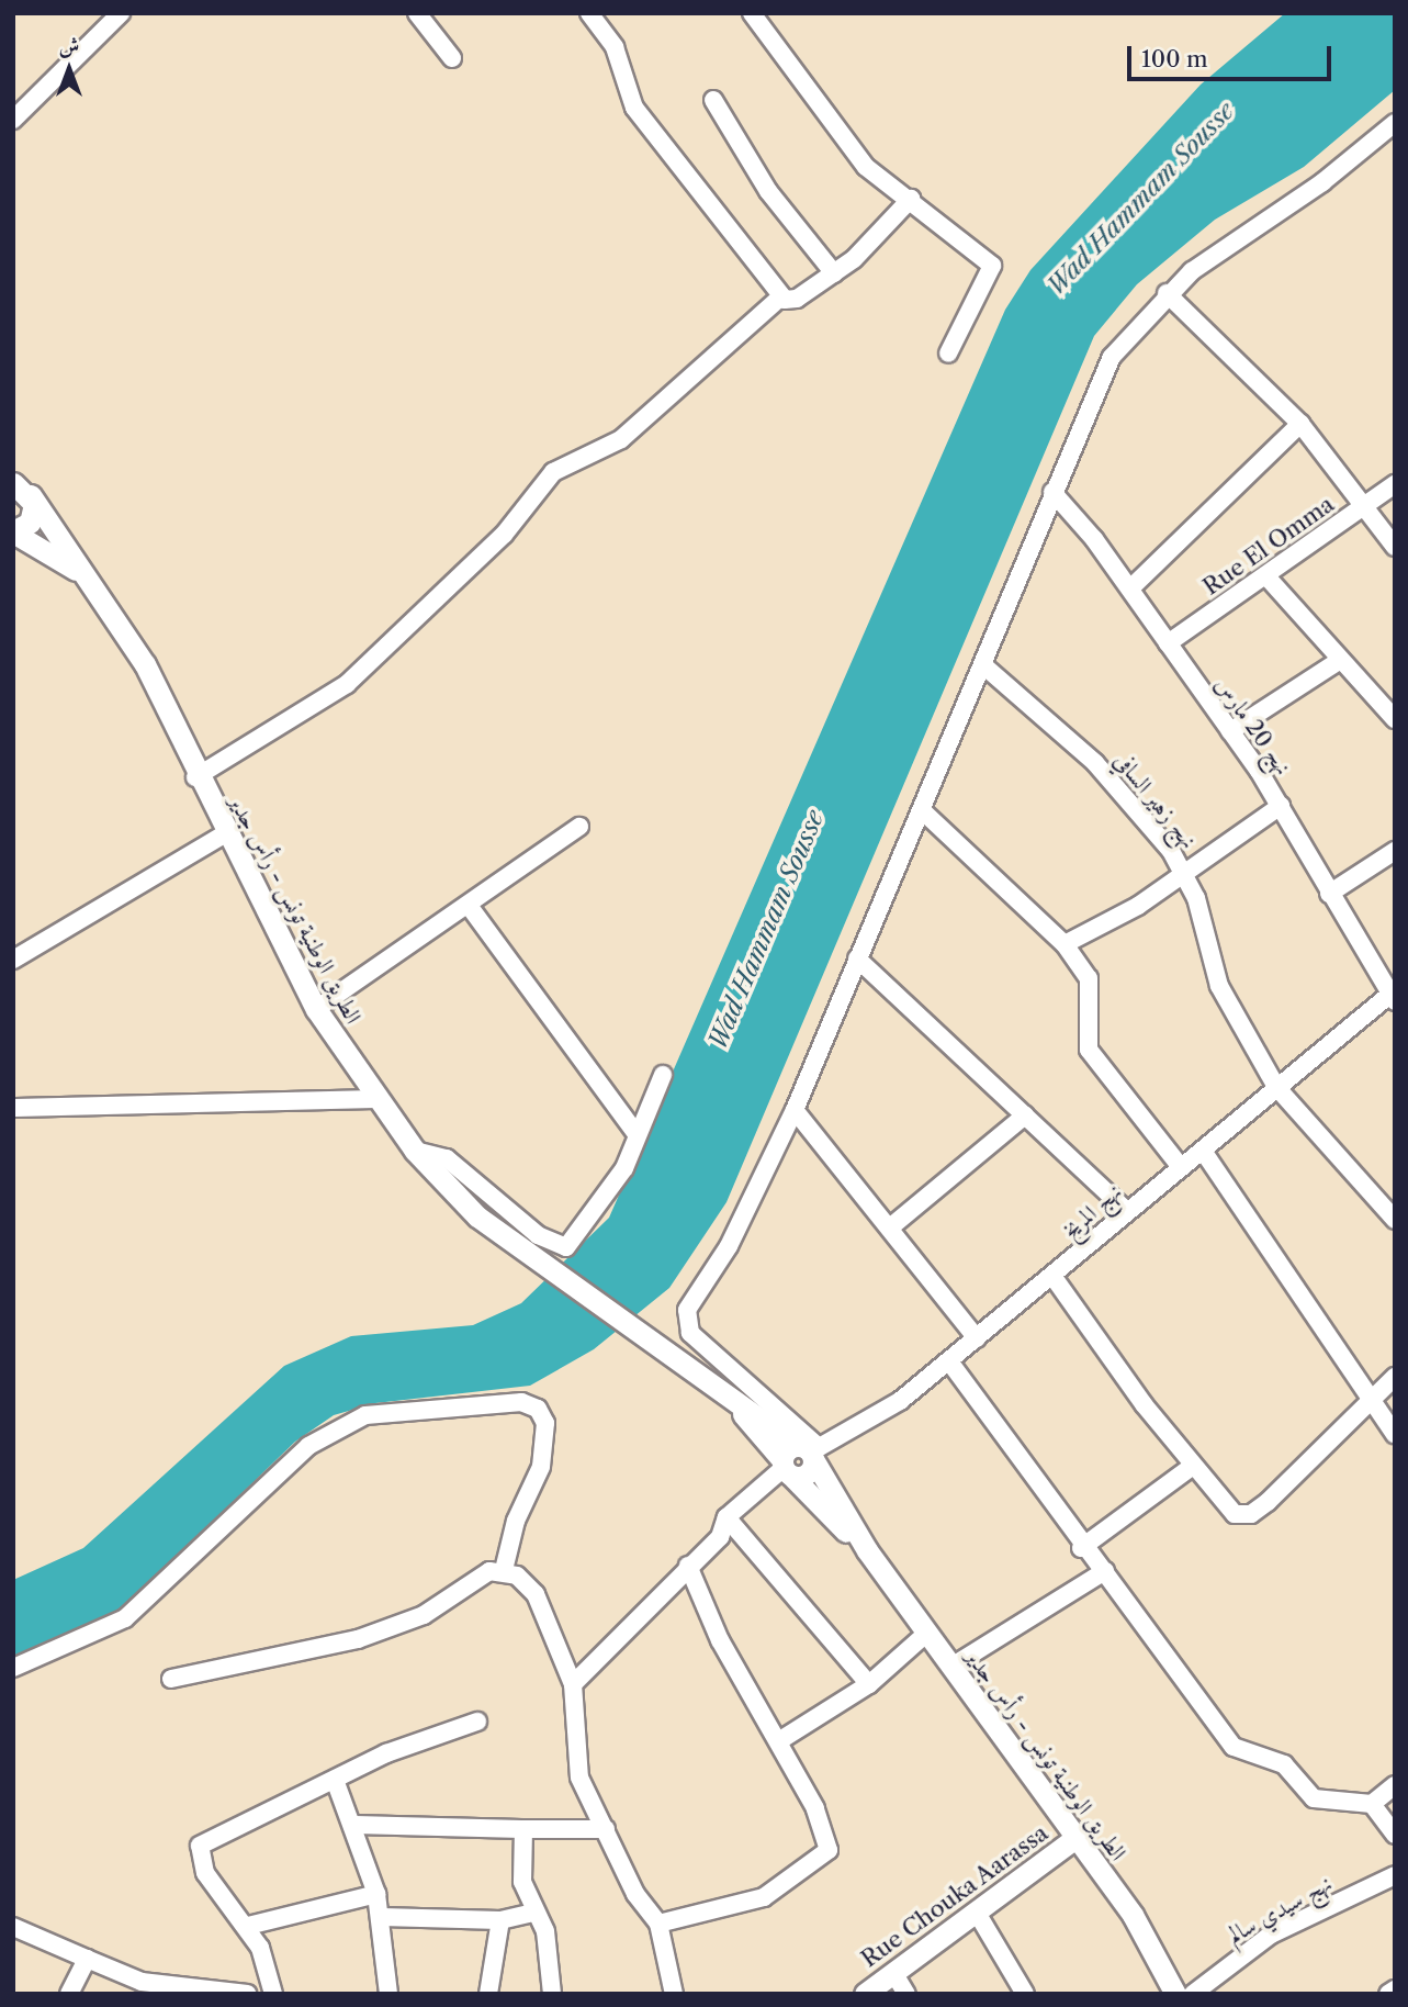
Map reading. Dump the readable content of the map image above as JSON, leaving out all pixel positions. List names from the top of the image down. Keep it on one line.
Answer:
{"streets":{"main road":["الطريق الوطنية تونس - رأس جدير","Rue Chouka Aarassa"],"street":["Rue El Omma","نهج 20 مارس","نهج زهير السافي","نهج المريخ","نهج سيدي سالم"]},"crossings":[["Rue El Omma","نهج 20 مارس"],["نهج 20 مارس","نهج المريخ"],["نهج زهير السافي","نهج المريخ"],["الطريق الوطنية تونس - رأس جدير","نهج المريخ"],["الطريق الوطنية تونس - رأس جدير","Rue Chouka Aarassa"]],"water":["Wad Hammam Sousse"],"scale_bar":"100 m","north":"top"}
